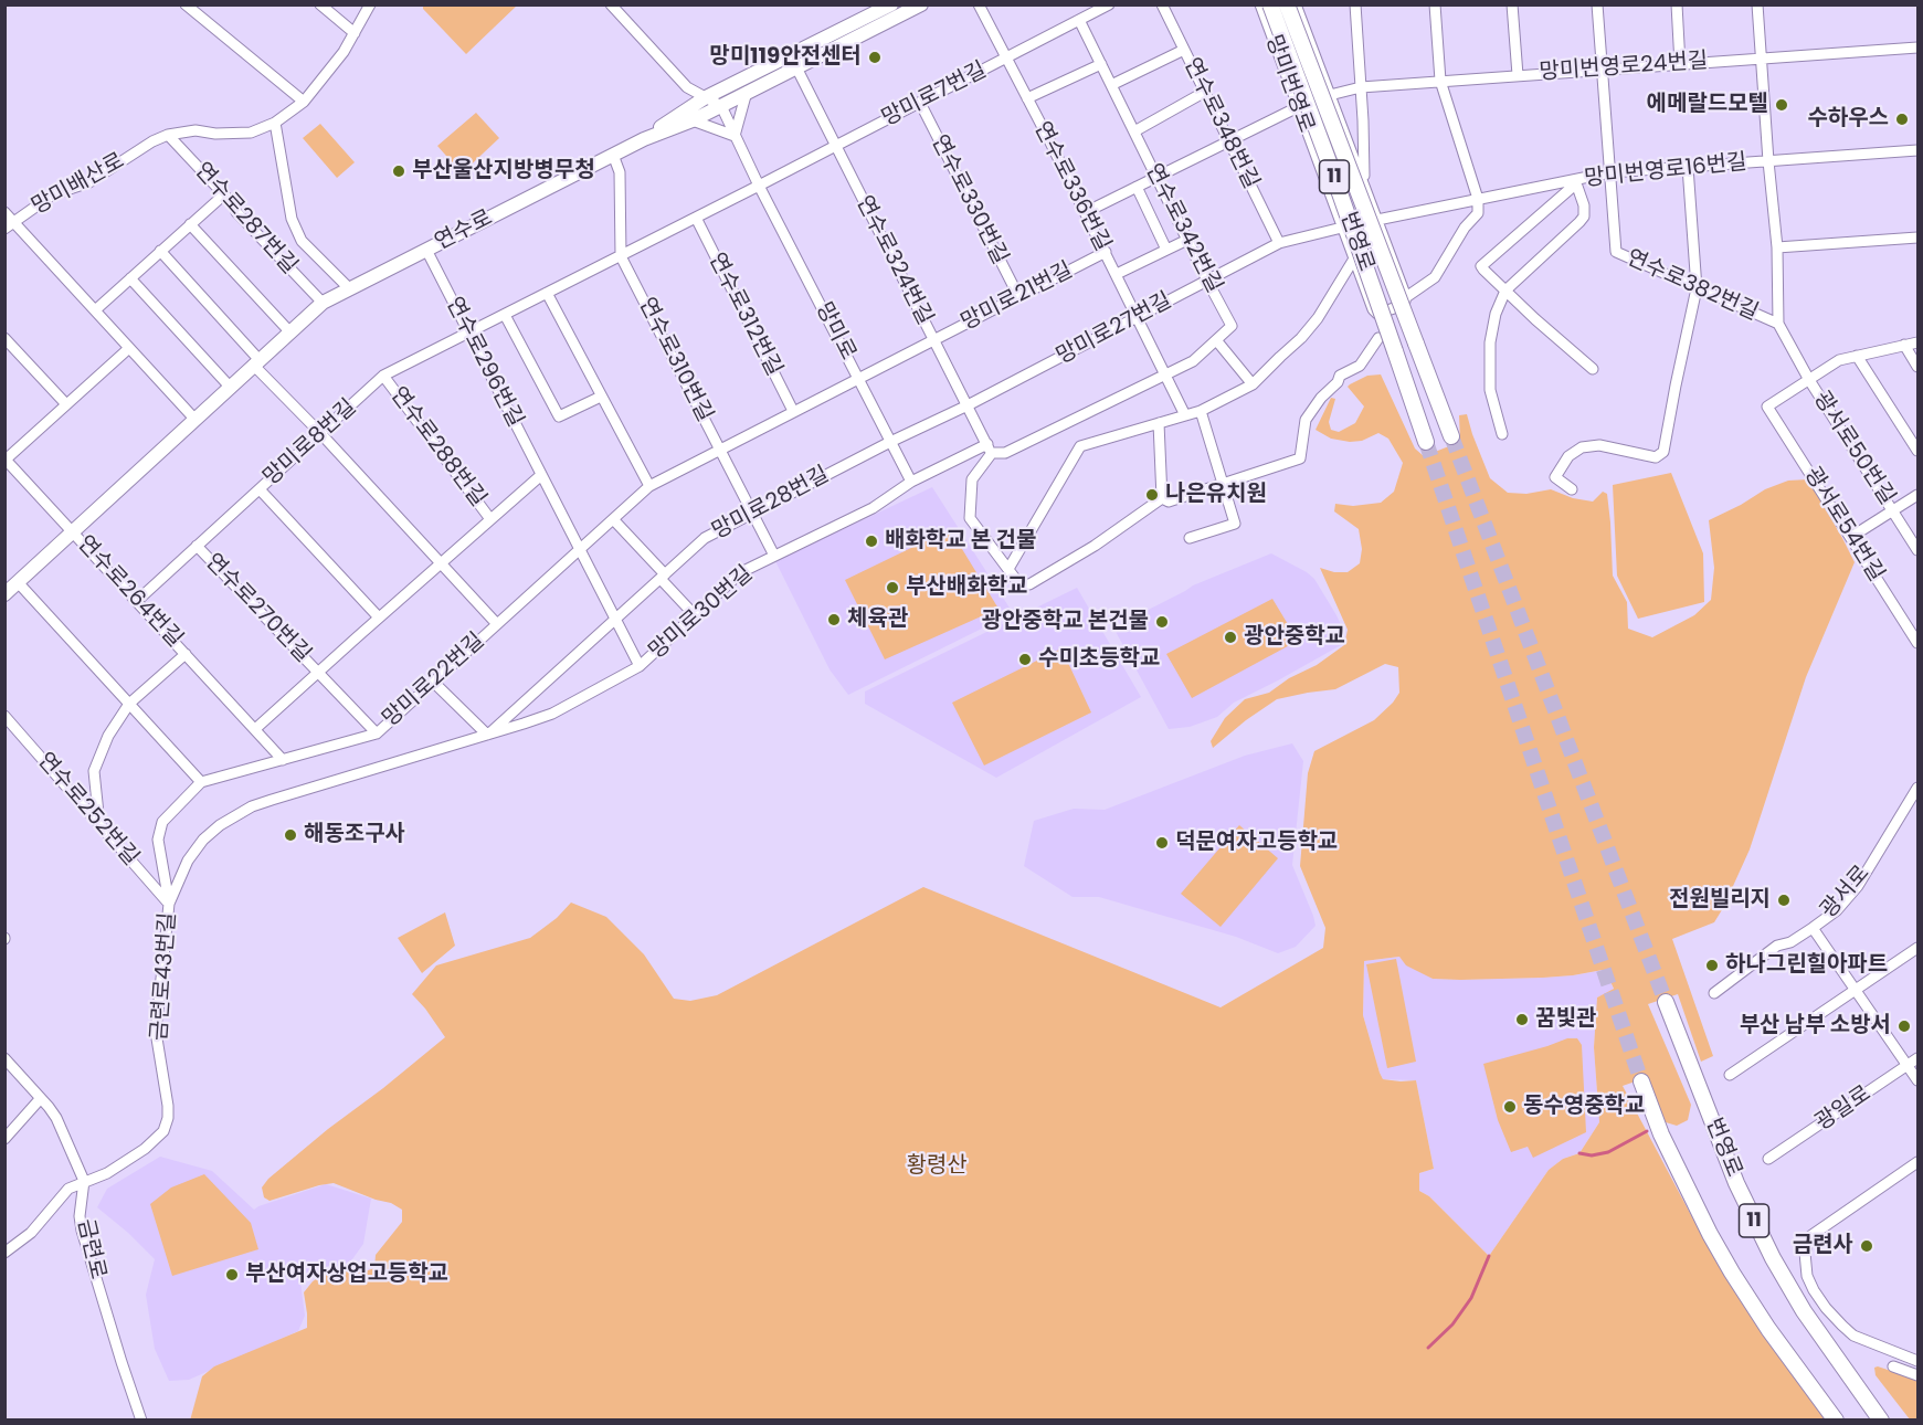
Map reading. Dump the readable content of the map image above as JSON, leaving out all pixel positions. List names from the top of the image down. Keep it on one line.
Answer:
{"streets":{"highway":["11","번영로"],"main road":["연수로"],"street":["망미번영로24번길","망미번영로","망미로7번길","연수로348번길","망미번영로16번길","망미배산로","연수로336번길","연수로330번길","연수로287번길","연수로342번길","연수로324번길","연수로382번길","망미로21번길","연수로312번길","망미로27번길","망미로","연수로310번길","연수로296번길","망미로8번길","연수로288번길","광서로50번길","망미로28번길","광서로54번길","연수로264번길","연수로270번길","망미로30번길","망미로22번길","연수로252번길","광서로","금련로43번길","광일로","금련로"]},"crossings":[["망미번영로24번길","망미번영로"],["망미번영로24번길","연수로382번길"],["망미번영로","망미번영로16번길"],["망미번영로","망미로27번길"],["망미로7번길","연수로336번길"],["망미로7번길","연수로330번길"],["망미로7번길","연수로342번길"],["망미로7번길","연수로324번길"],["망미로7번길","망미로"],["망미로7번길","망미로8번길"],["연수로348번길","망미로27번길"],["망미번영로16번길","연수로382번길"],["망미배산로","연수로287번길"],["연수로336번길","연수로342번길"],["연수로336번길","망미로21번길"],["연수로336번길","망미로27번길"],["연수로330번길","망미로21번길"],["연수로287번길","연수로"],["연수로342번길","망미로27번길"],["연수로","연수로324번길"],["연수로","망미로"],["연수로","연수로310번길"],["연수로","연수로296번길"],["연수로","연수로264번길"],["연수로324번길","망미로21번길"],["연수로324번길","망미로27번길"],["연수로382번길","광서로50번길"],["망미로21번길","망미로"],["망미로21번길","망미로22번길"],["연수로312번길","망미로8번길"],["연수로312번길","망미로22번길"],["망미로27번길","망미로"],["망미로27번길","망미로28번길"],["망미로","망미로8번길"],["망미로","망미로28번길"],["망미로","망미로30번길"],["망미로","망미로22번길"],["연수로310번길","망미로8번길"],["연수로310번길","망미로28번길"],["연수로310번길","망미로30번길"],["연수로310번길","망미로22번길"],["연수로296번길","망미로8번길"],["연수로296번길","망미로28번길"],["연수로296번길","망미로30번길"],["연수로296번길","망미로22번길"],["망미로8번길","연수로288번길"],["망미로8번길","연수로264번길"],["망미로8번길","연수로270번길"],["광서로50번길","광서로54번길"],["망미로28번길","망미로30번길"],["망미로28번길","금련로43번길"],["연수로264번길","연수로270번길"],["연수로264번길","망미로22번길"],["연수로264번길","연수로252번길"],["연수로270번길","망미로22번길"],["망미로30번길","금련로43번길"],["연수로252번길","금련로43번길"],["금련로43번길","금련로"]],"parks":["황령산"],"places":["망미119안전센터","에메랄드모텔","수하우스","부산울산지방병무청","나은유치원","배화학교 본 건물","부산배화학교","체육관","광안중학교 본건물","광안중학교","수미초등학교","해동조구사","덕문여자고등학교","전원빌리지","하나그린힐아파트","꿈빛관","부산 남부 소방서","동수영중학교","금련사","부산여자상업고등학교"]}
